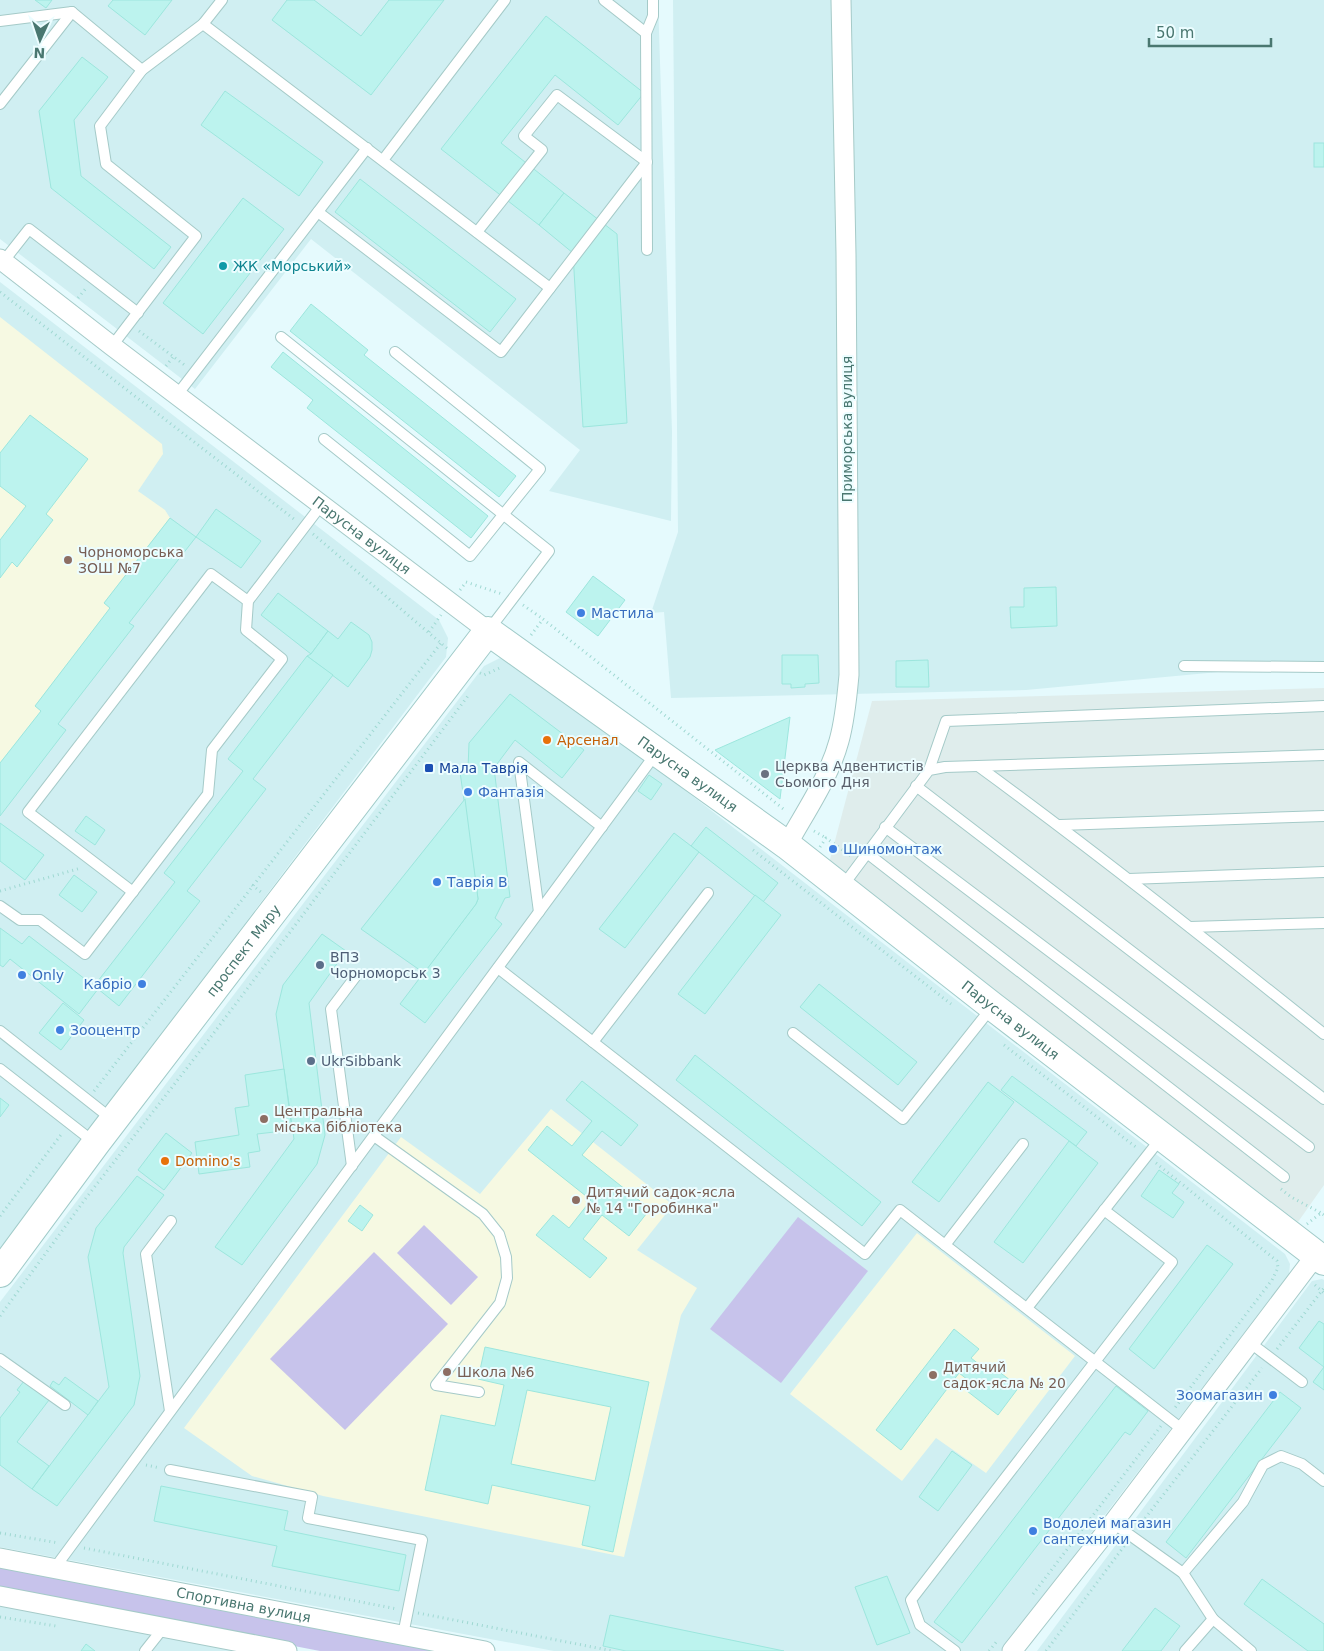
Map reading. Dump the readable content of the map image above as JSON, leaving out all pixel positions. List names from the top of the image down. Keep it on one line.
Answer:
{"streets":{"street":["Приморська вулиця","Парусна вулиця","проспект Миру","Спортивна вулиця"]},"crossings":[["Приморська вулиця","Парусна вулиця"],["Парусна вулиця","проспект Миру"]],"places":{"other":["ЖК «Морський»","Чорноморська ЗОШ №7","Мастила","Арсенал","Церква Адвентистів Сьомого Дня","Фантазія","Шиномонтаж","Таврія В","ВПЗ Чорноморськ 3","Only","Кабріо","Зооцентр","UkrSibbank","Центральна міська бібліотека","Domino's","Дитячий садок-ясла № 14 \"Горобинка\"","Школа №6","Дитячий садок-ясла № 20","Зоомагазин","Водолей магазин сантехники"],"transit":["Мала Таврія"]},"scale_bar":"50 m","north":"bottom"}
